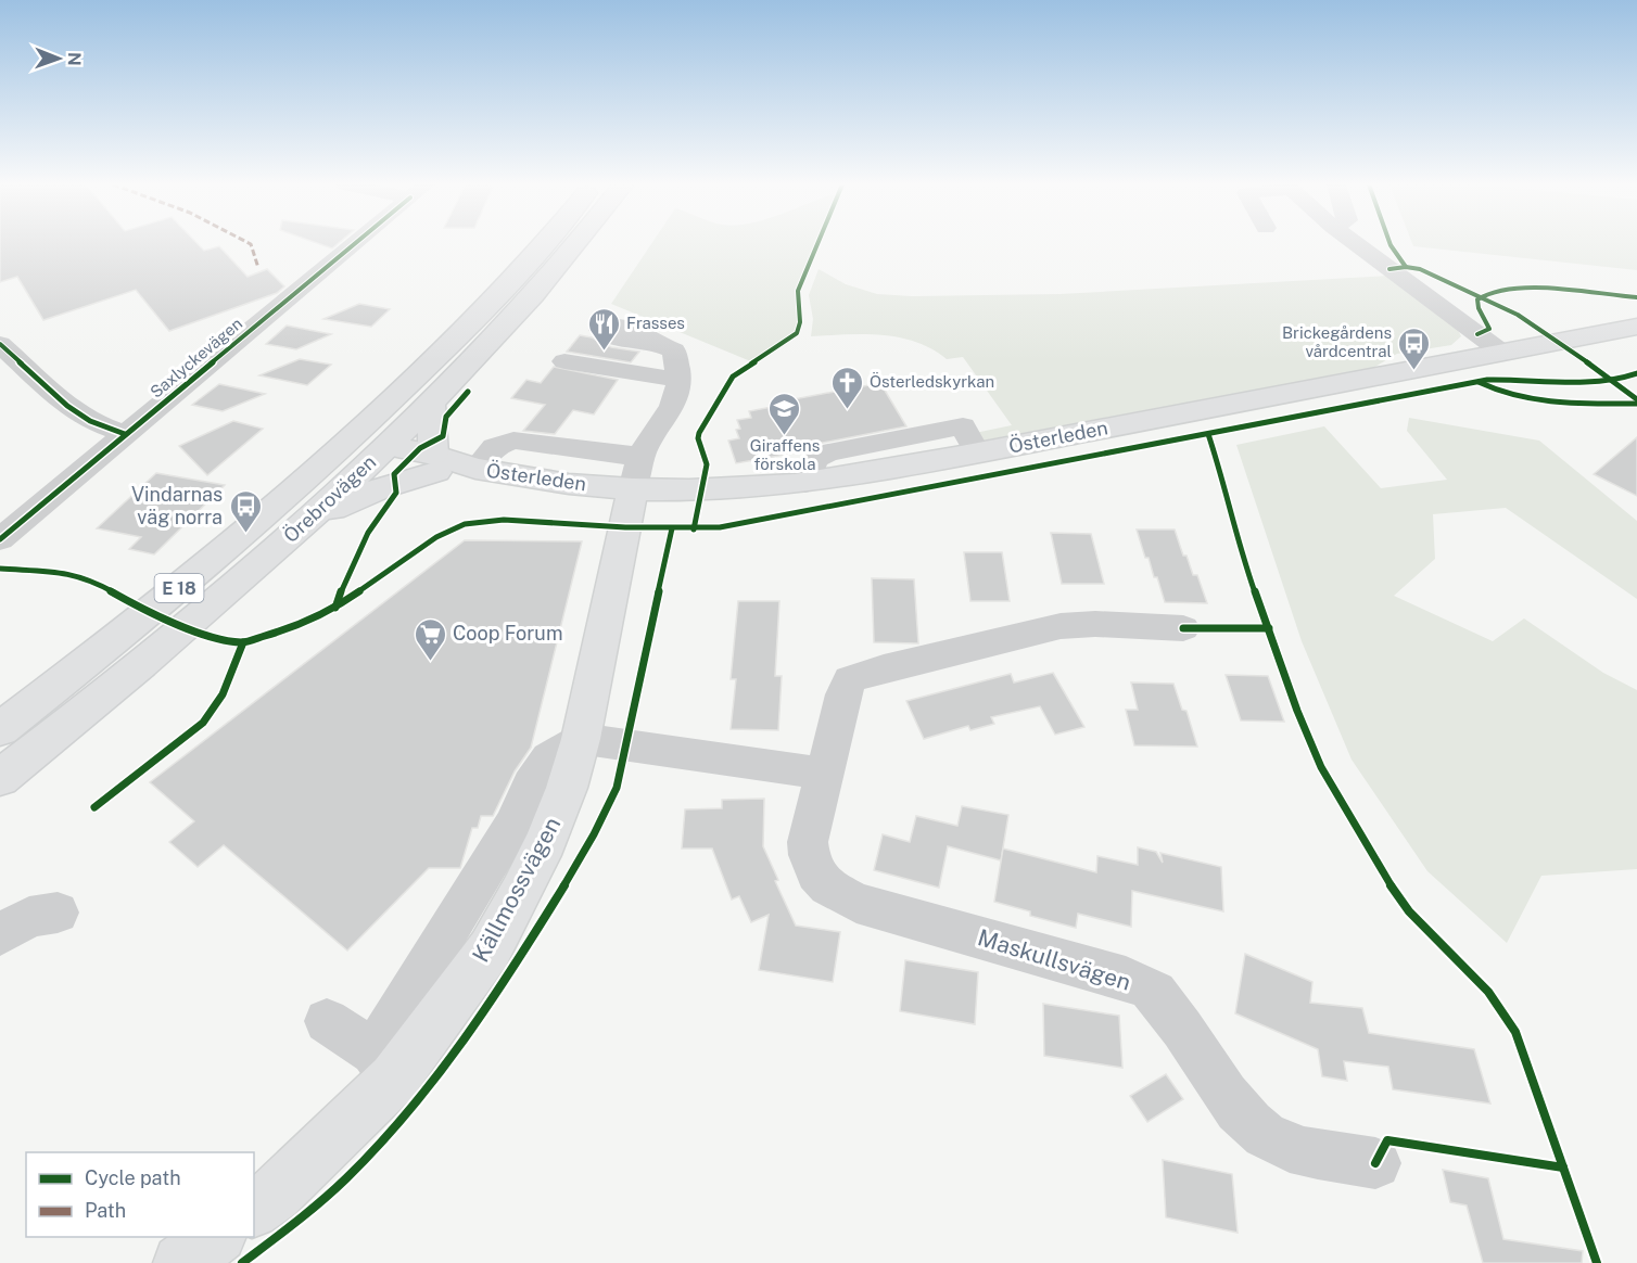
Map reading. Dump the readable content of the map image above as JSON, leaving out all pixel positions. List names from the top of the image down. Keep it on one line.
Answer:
{"streets":{"main road":["Österleden","Örebrovägen","E 18","Källmossvägen"],"street":["Saxlyckevägen","Maskullsvägen"]},"crossings":[["Österleden","Örebrovägen"],["Österleden","Källmossvägen"]],"places":{"restaurant":["Frasses"],"bus stop":["Brickegårdens vårdcentral","Vindarnas väg norra"],"church":["Österledskyrkan"],"school or university":["Giraffens förskola"],"supermarket":["Coop Forum"]},"legend":["Cycle path","Path"],"north":"right"}
